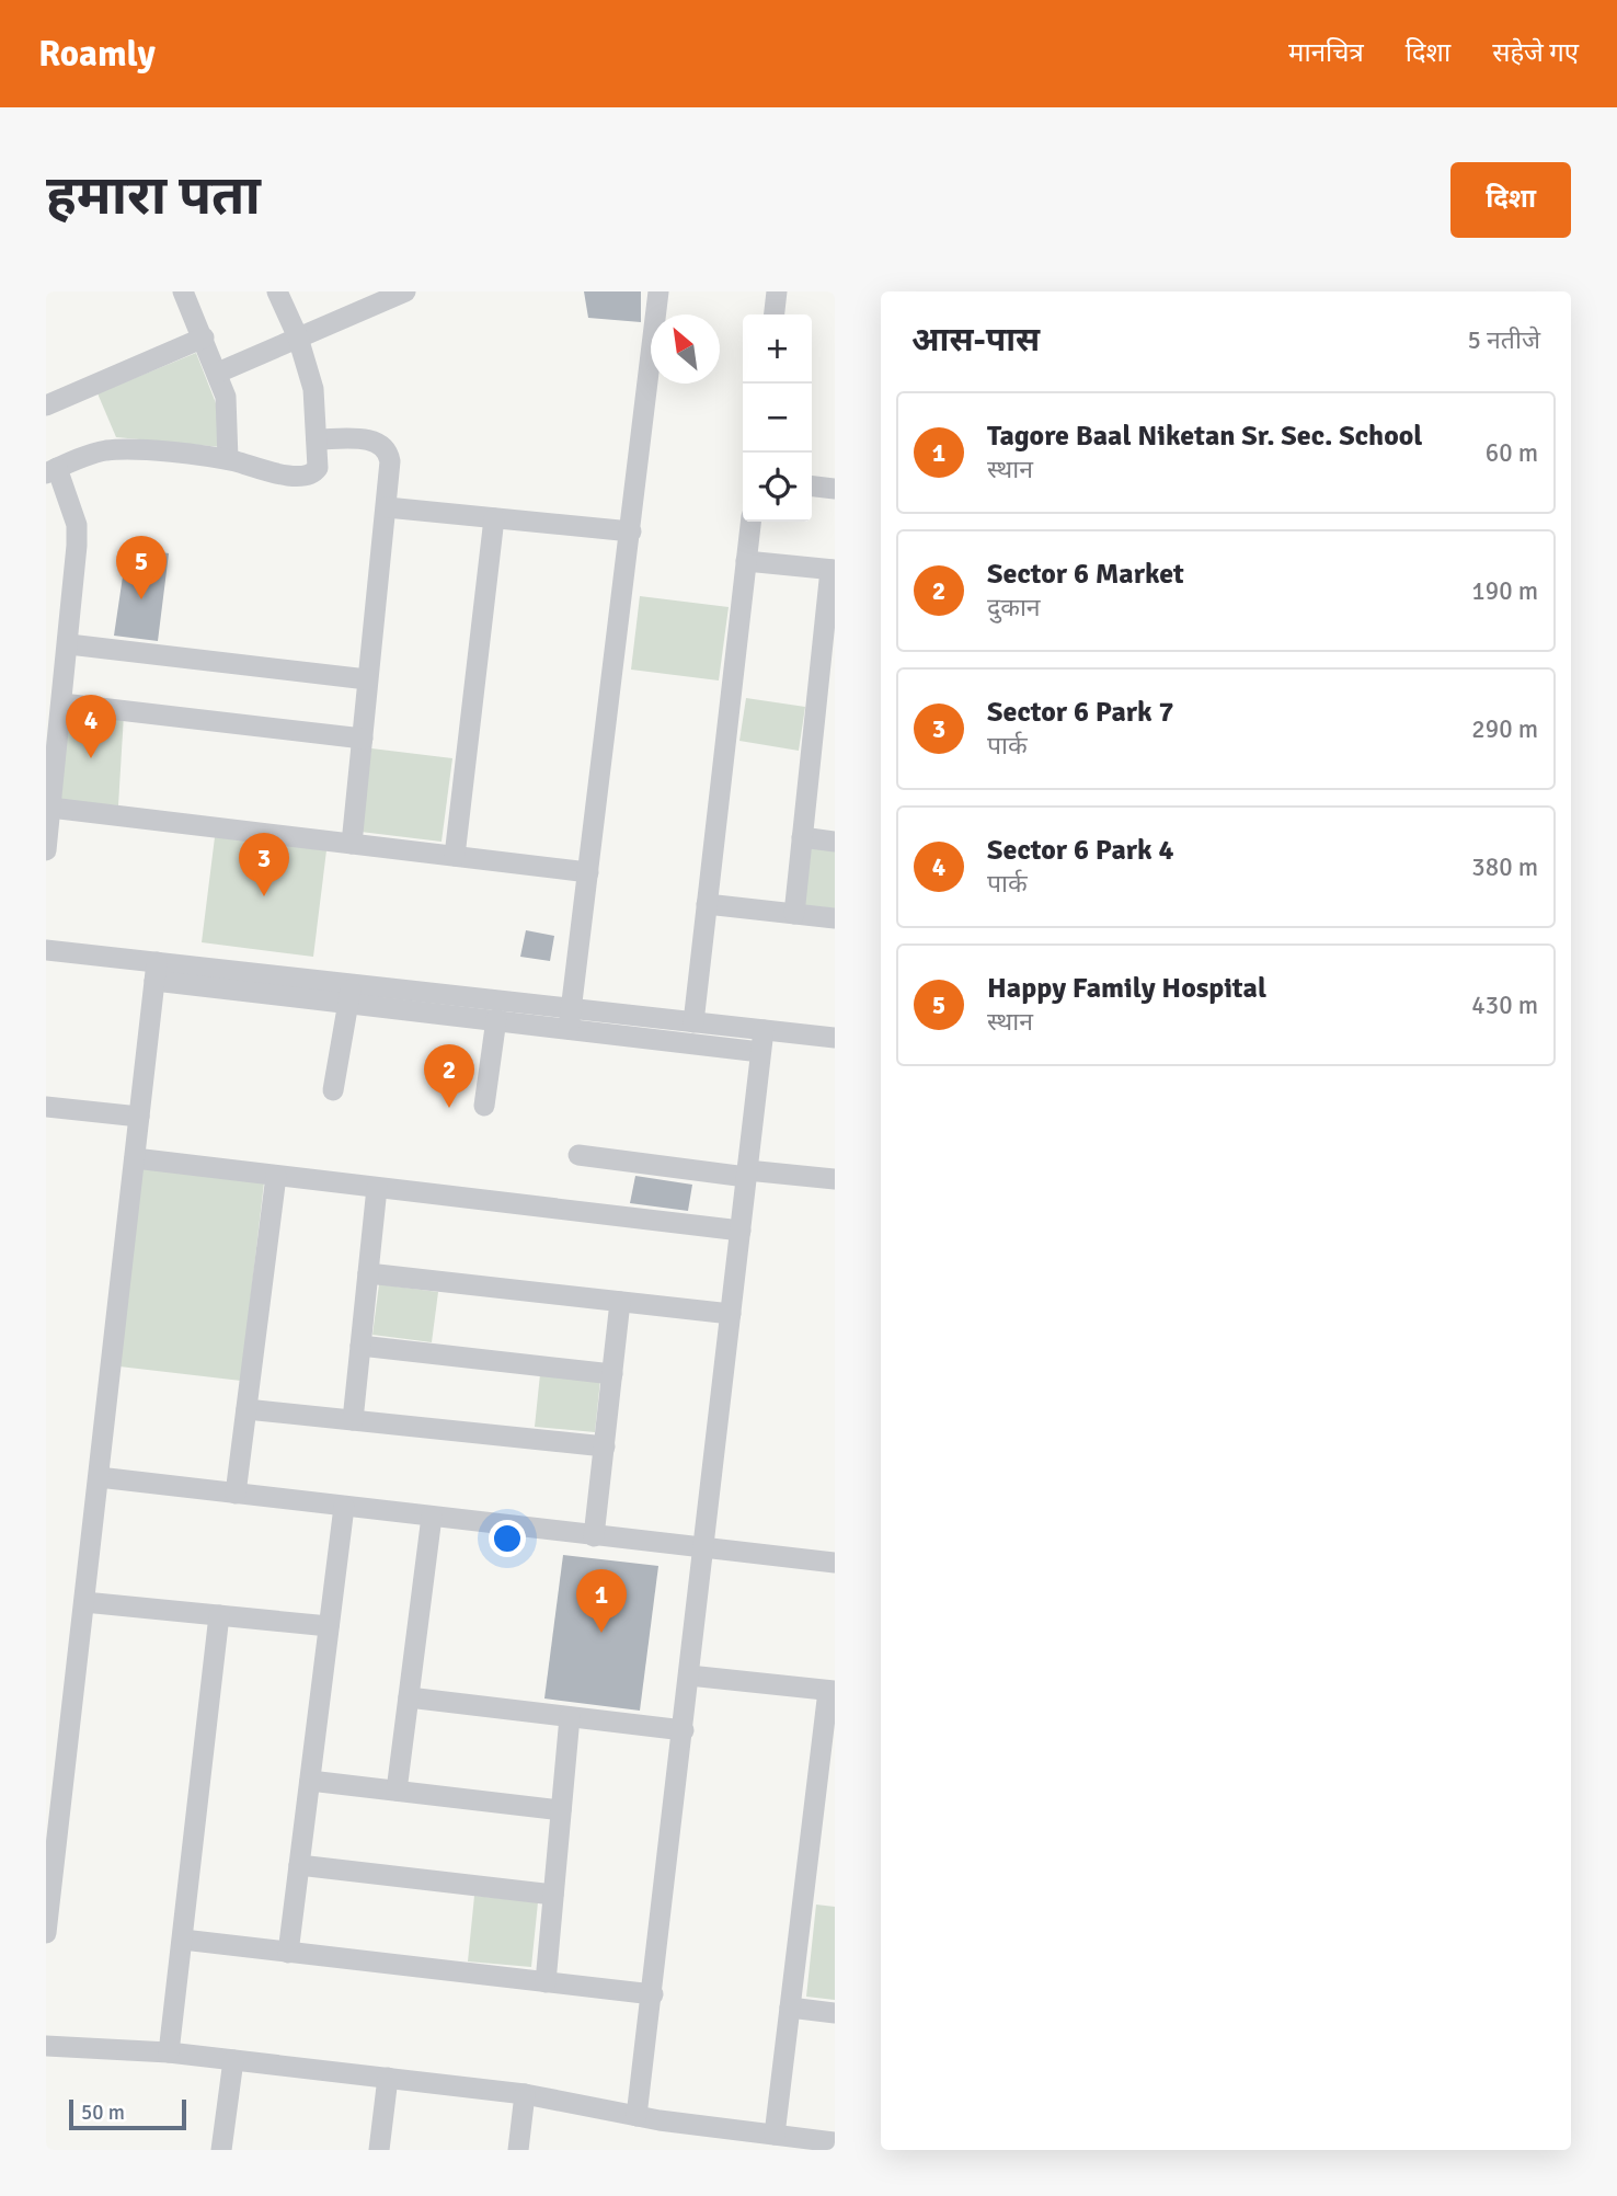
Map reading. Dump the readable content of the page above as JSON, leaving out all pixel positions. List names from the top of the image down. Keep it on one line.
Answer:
{"scale_bar":"50 m","north":"top left","page":{"header":"Roamly","nav":["मानचित्र","दिशा","सहेजे गए"],"buttons":"दिशा","title":"हमारा पता","heading":["आस-पास","5 नतीजे"],"map_buttons":["+","−"],"list":[{"mark":"1","name":"Tagore Baal Niketan Sr. Sec. School","note":"स्थान","value":"60 m"},{"mark":"2","name":"Sector 6 Market","note":"दुकान","value":"190 m"},{"mark":"3","name":"Sector 6 Park 7","note":"पार्क","value":"290 m"},{"mark":"4","name":"Sector 6 Park 4","note":"पार्क","value":"380 m"},{"mark":"5","name":"Happy Family Hospital","note":"स्थान","value":"430 m"}],"pins":["5","4","3","2","1"],"scale":"50 m"}}
